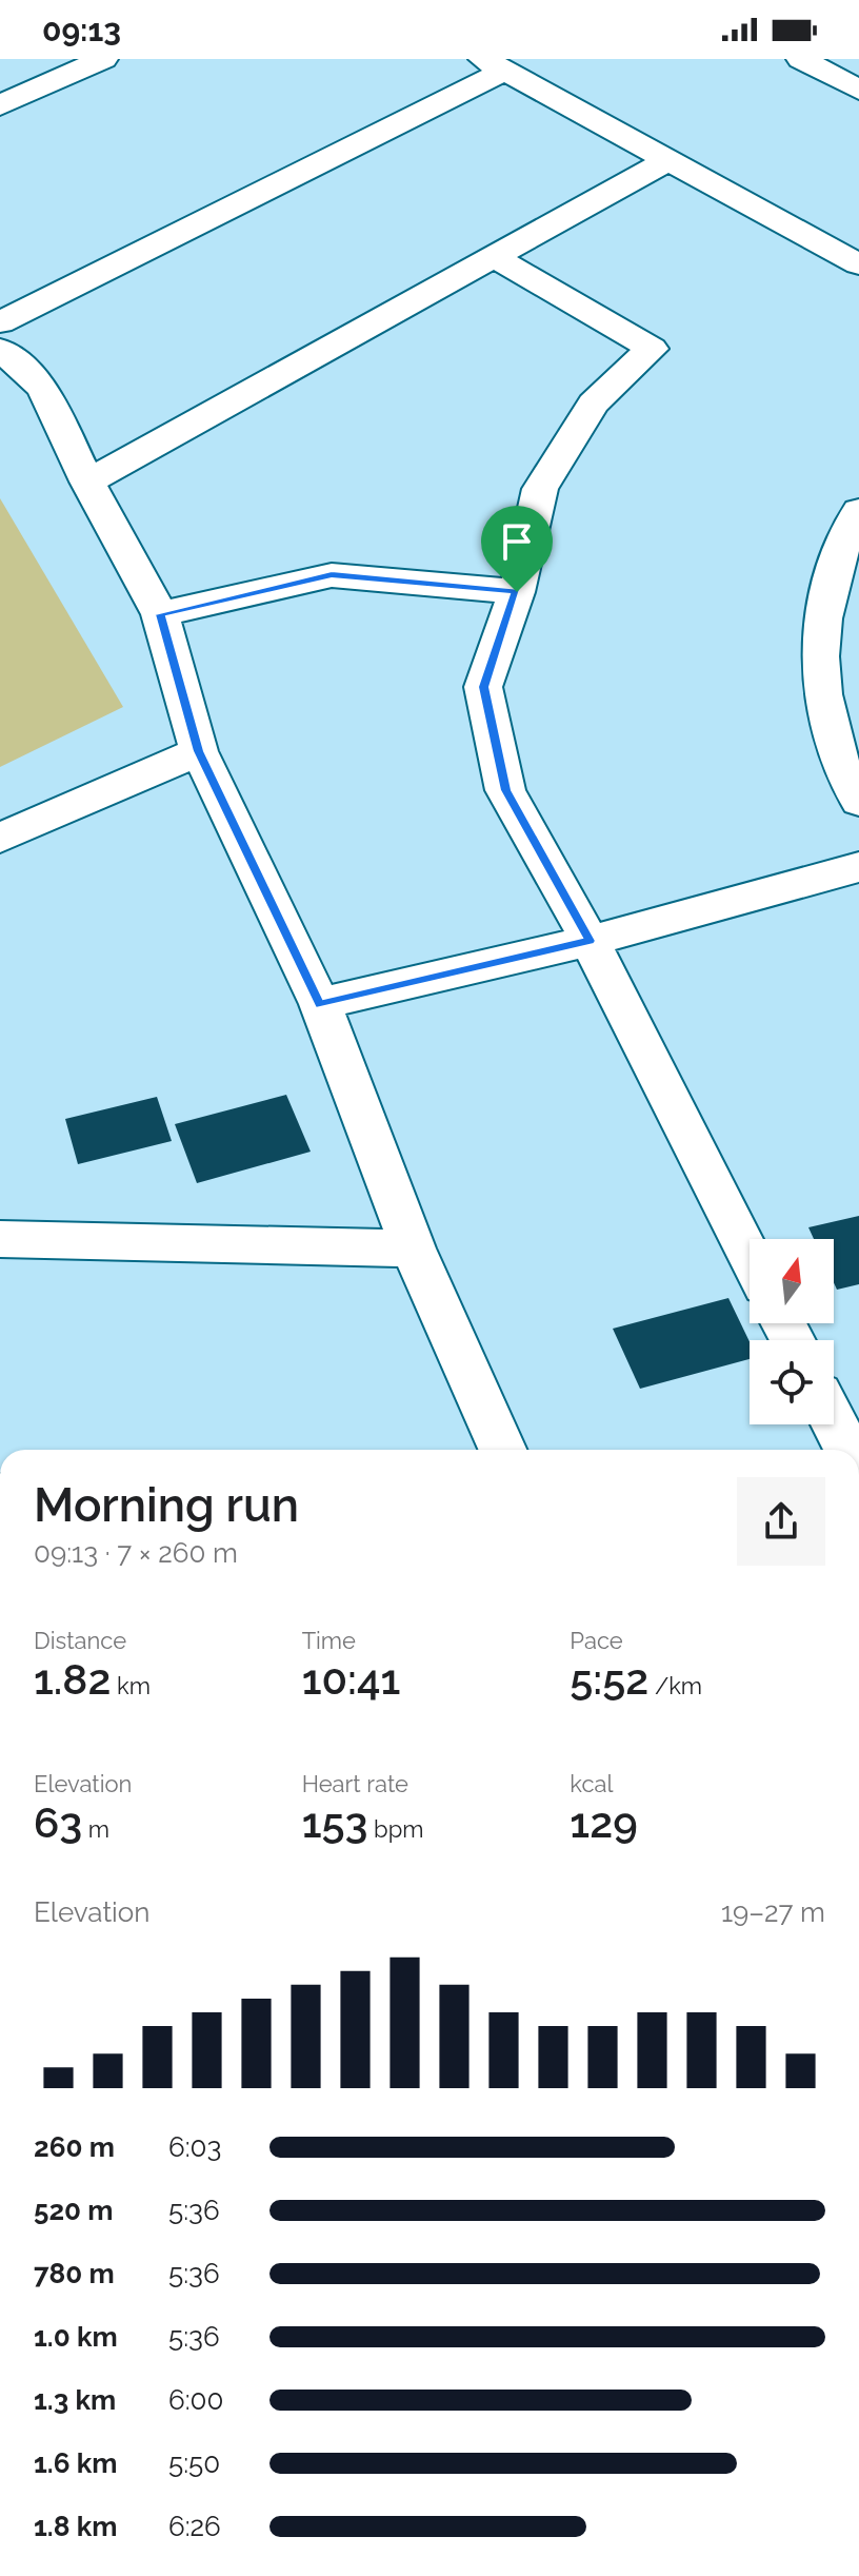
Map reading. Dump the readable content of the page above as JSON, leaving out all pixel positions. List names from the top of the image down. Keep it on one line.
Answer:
{"north":"top","page":{"status":"09:13","heading":["Morning run","09:13 · 7 × 260 m"],"stats":[["Distance","1.82 km"],["Time","10:41"],["Pace","5:52 /km"],["Elevation","63 m"],["Heart rate","153 bpm"],["kcal","129"]],"chart":["Elevation","19–27 m"],"list":[{"name":"260 m","note":"6:03"},{"name":"520 m","note":"5:36"},{"name":"780 m","note":"5:36"},{"name":"1.0 km","note":"5:36"},{"name":"1.3 km","note":"6:00"},{"name":"1.6 km","note":"5:50"},{"name":"1.8 km","note":"6:26"}]}}
